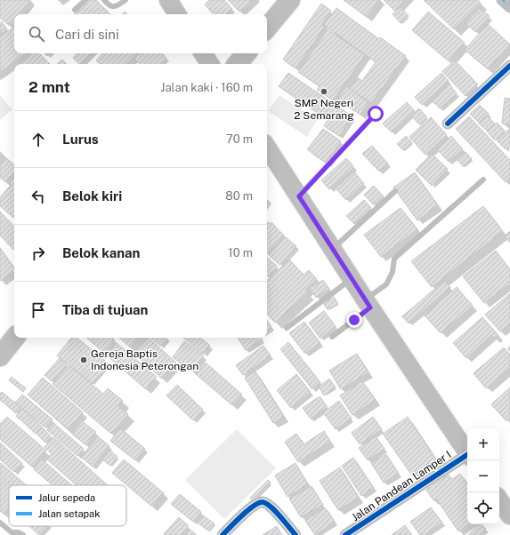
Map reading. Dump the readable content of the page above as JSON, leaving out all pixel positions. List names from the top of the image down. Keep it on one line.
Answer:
{"streets":{"street":["Jalan Pandean Lamper I"]},"places":["SMP Negeri 2 Semarang","Gereja Baptis Indonesia Peterongan"],"legend":["Jalur sepeda","Jalan setapak"],"page":{"search":"Cari di sini","heading":["2 mnt","Jalan kaki · 160 m"],"list":[["Lurus","70 m"],["Belok kiri","80 m"],["Belok kanan","10 m"],"Tiba di tujuan"],"map_buttons":["+","−"]}}
